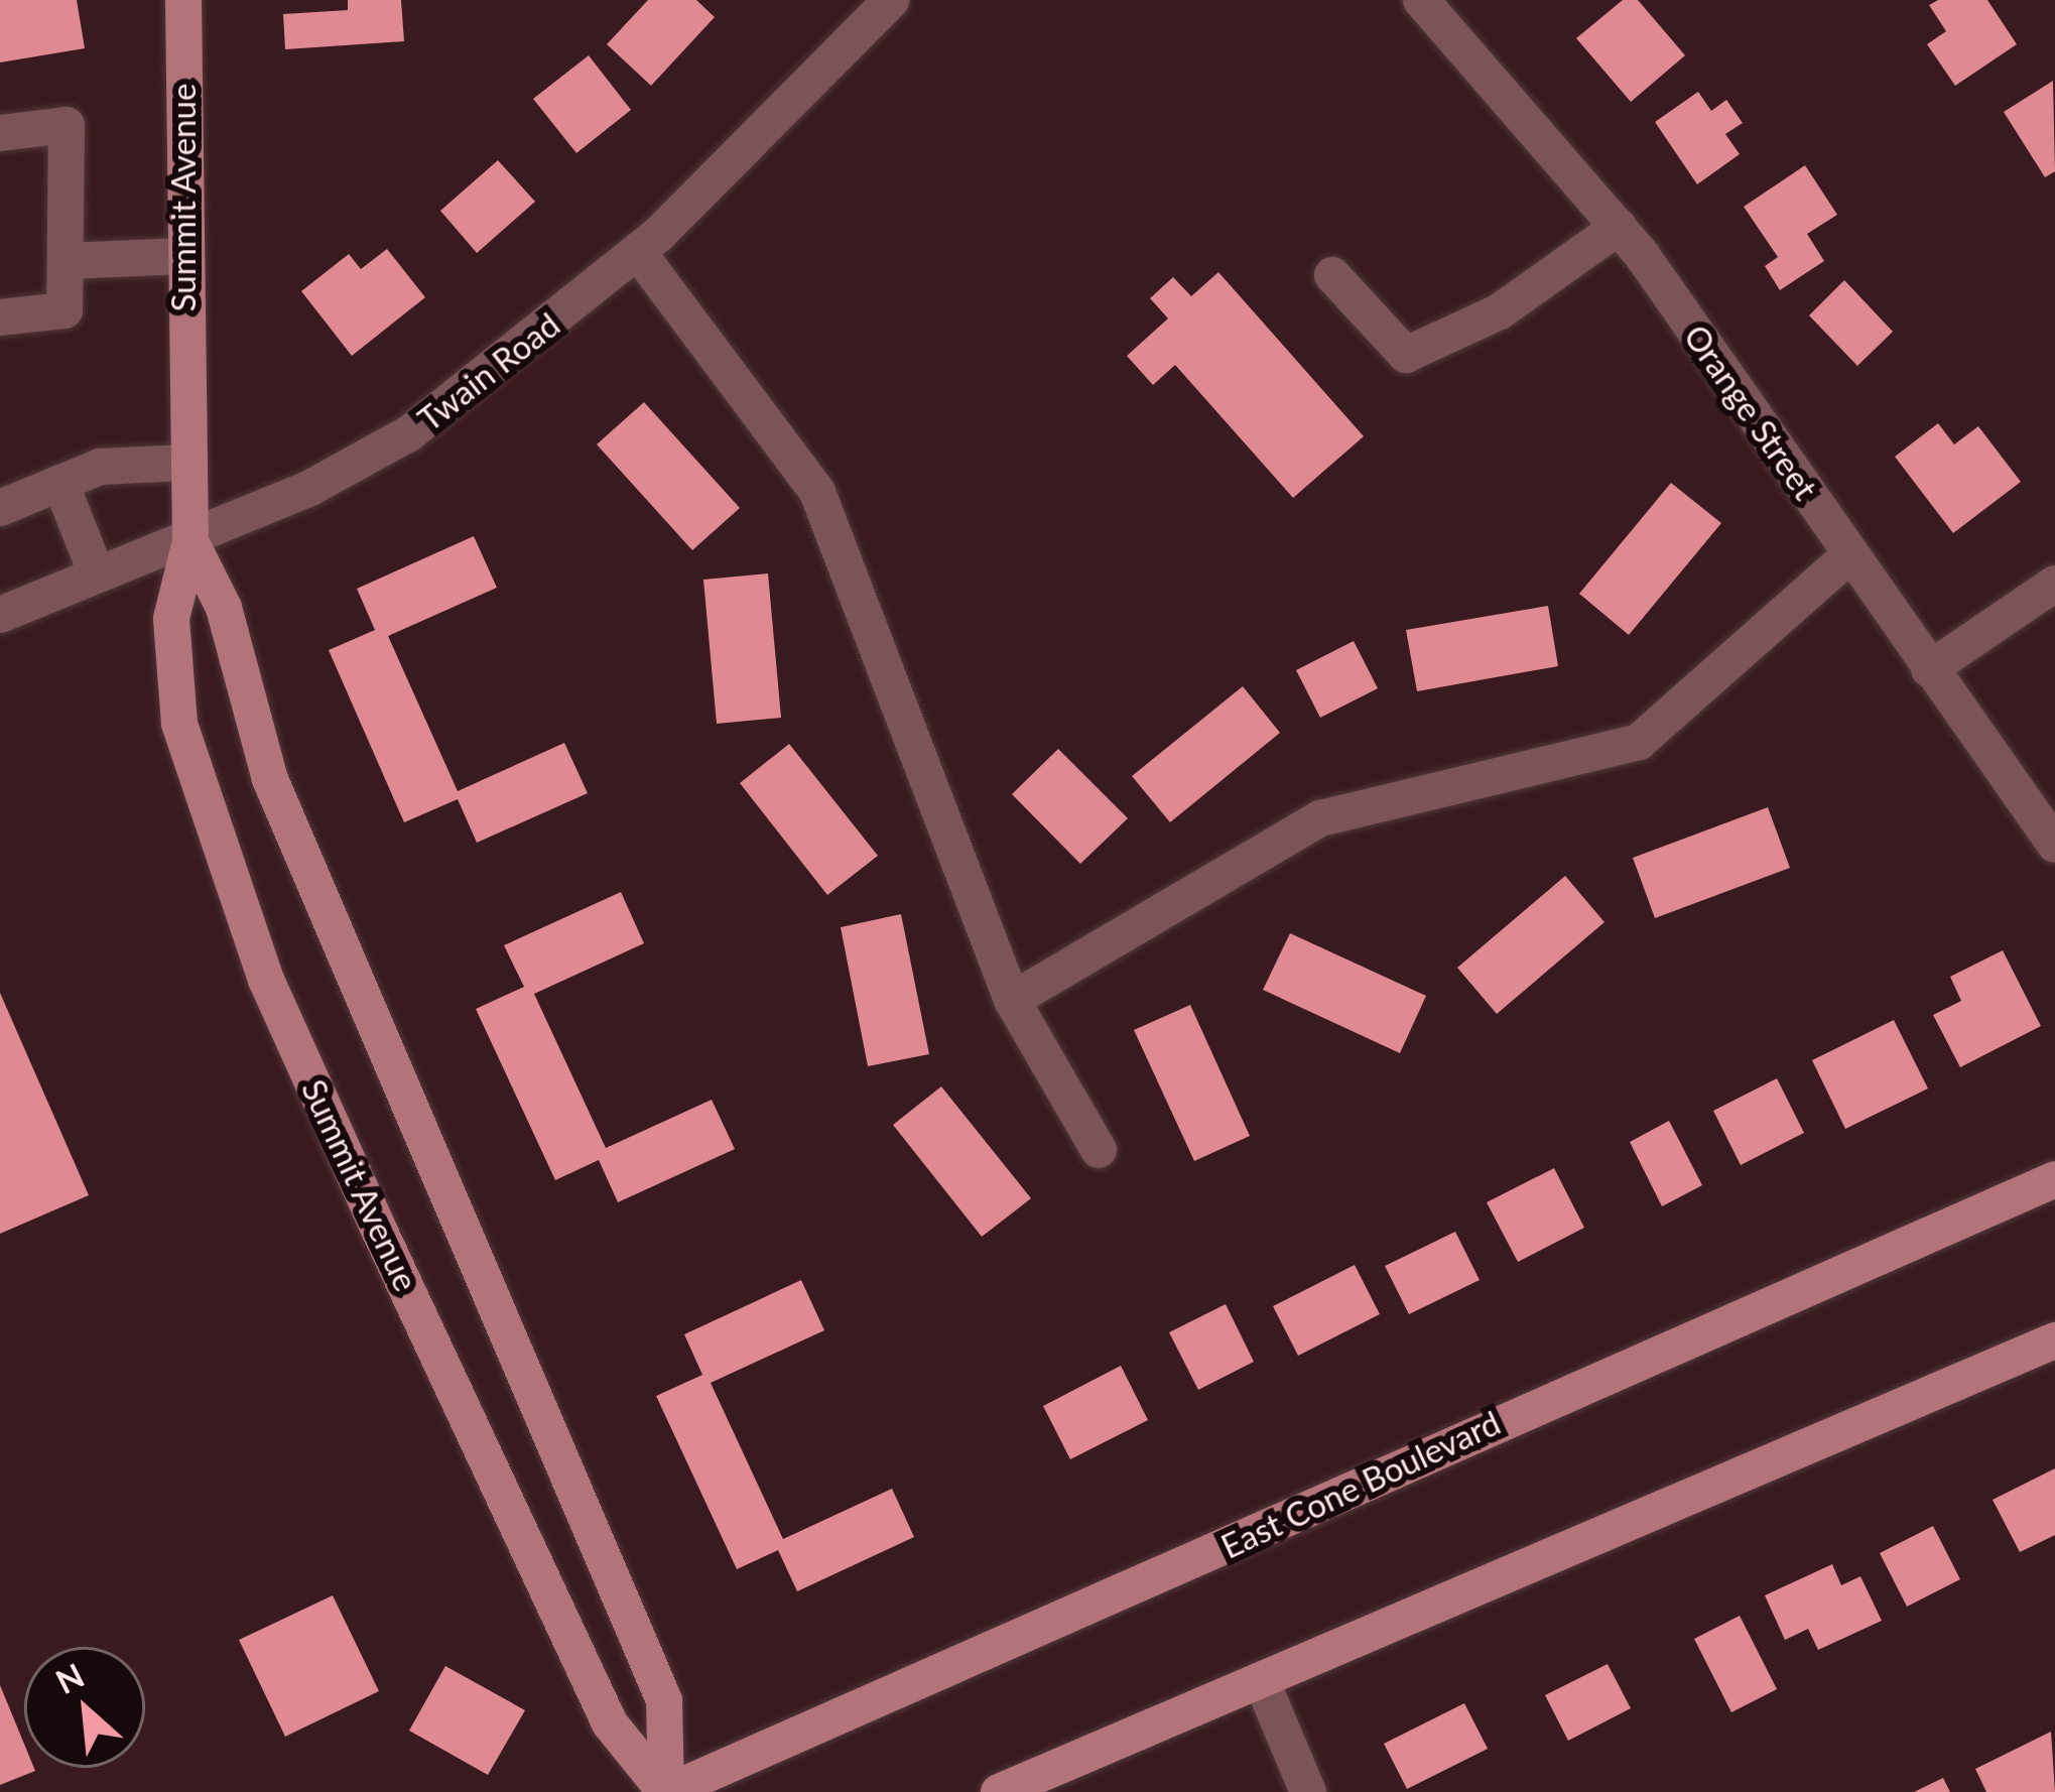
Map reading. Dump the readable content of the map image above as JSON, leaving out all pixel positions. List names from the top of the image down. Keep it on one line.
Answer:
{"streets":{"main road":["Summit Avenue","East Cone Boulevard"],"street":["Twain Road","Orange Street"]},"crossings":[["Summit Avenue","Twain Road"],["Summit Avenue","East Cone Boulevard"]],"north":"top left"}
